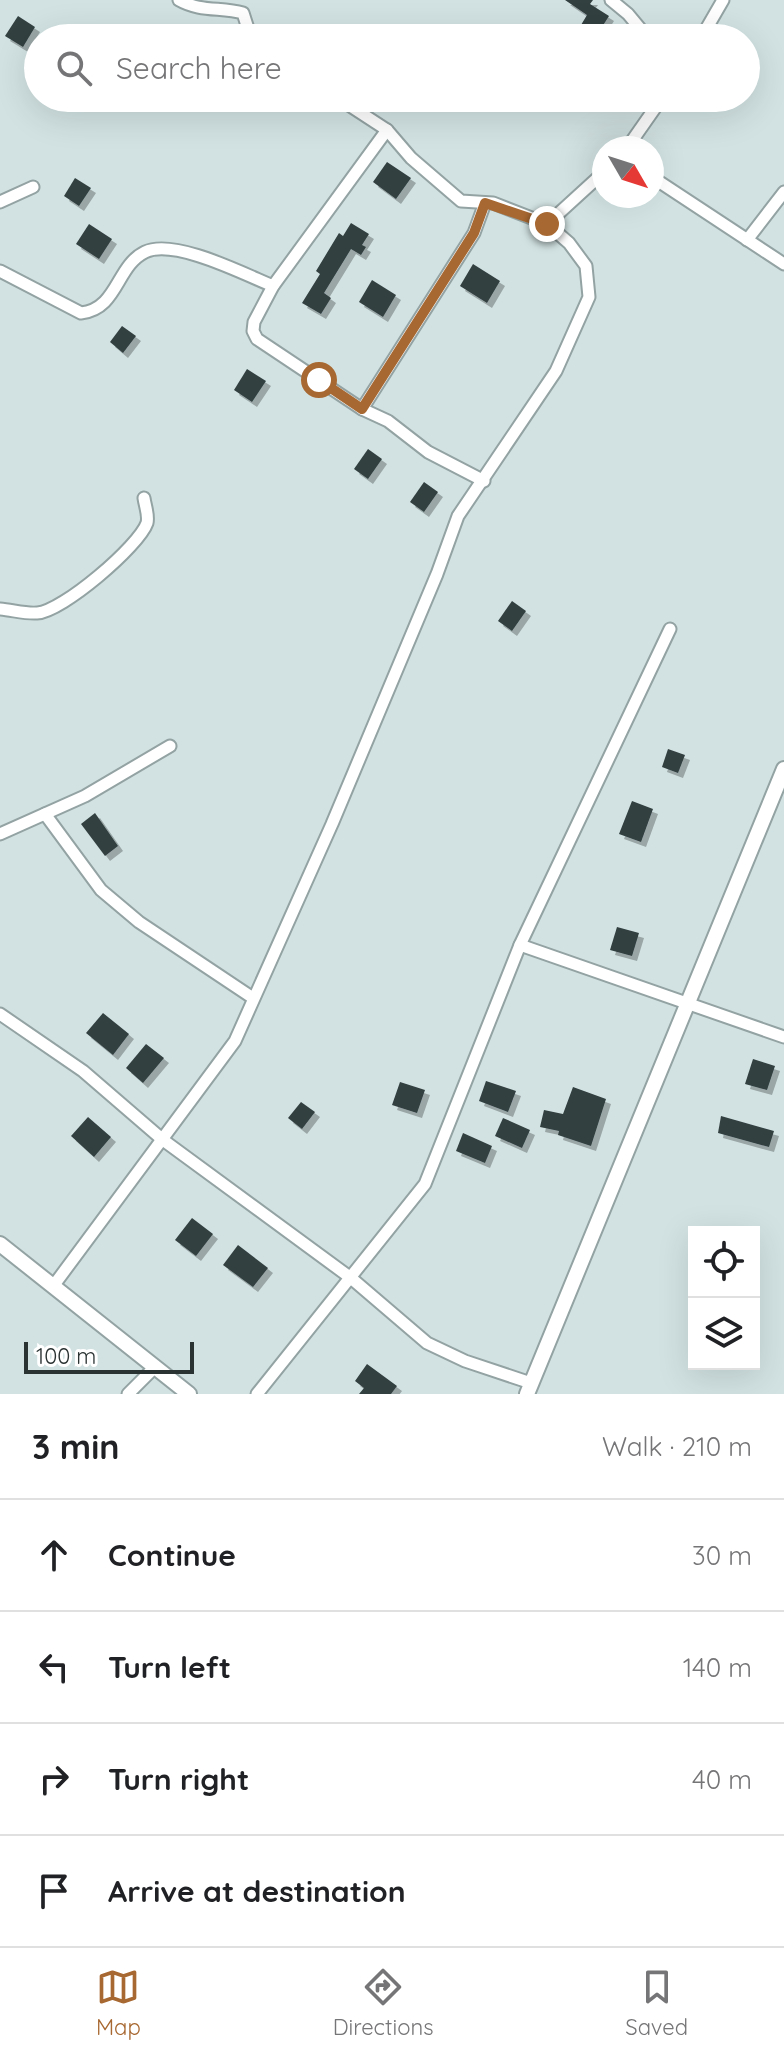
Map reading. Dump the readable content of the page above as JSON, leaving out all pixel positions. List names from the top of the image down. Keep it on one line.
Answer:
{"scale_bar":"100 m","north":"bottom right","page":{"search":"Search here","scale":"100 m","heading":["3 min","Walk · 210 m"],"list":[["Continue","30 m"],["Turn left","140 m"],["Turn right","40 m"],"Arrive at destination"],"nav":["Map","Directions","Saved"]}}
